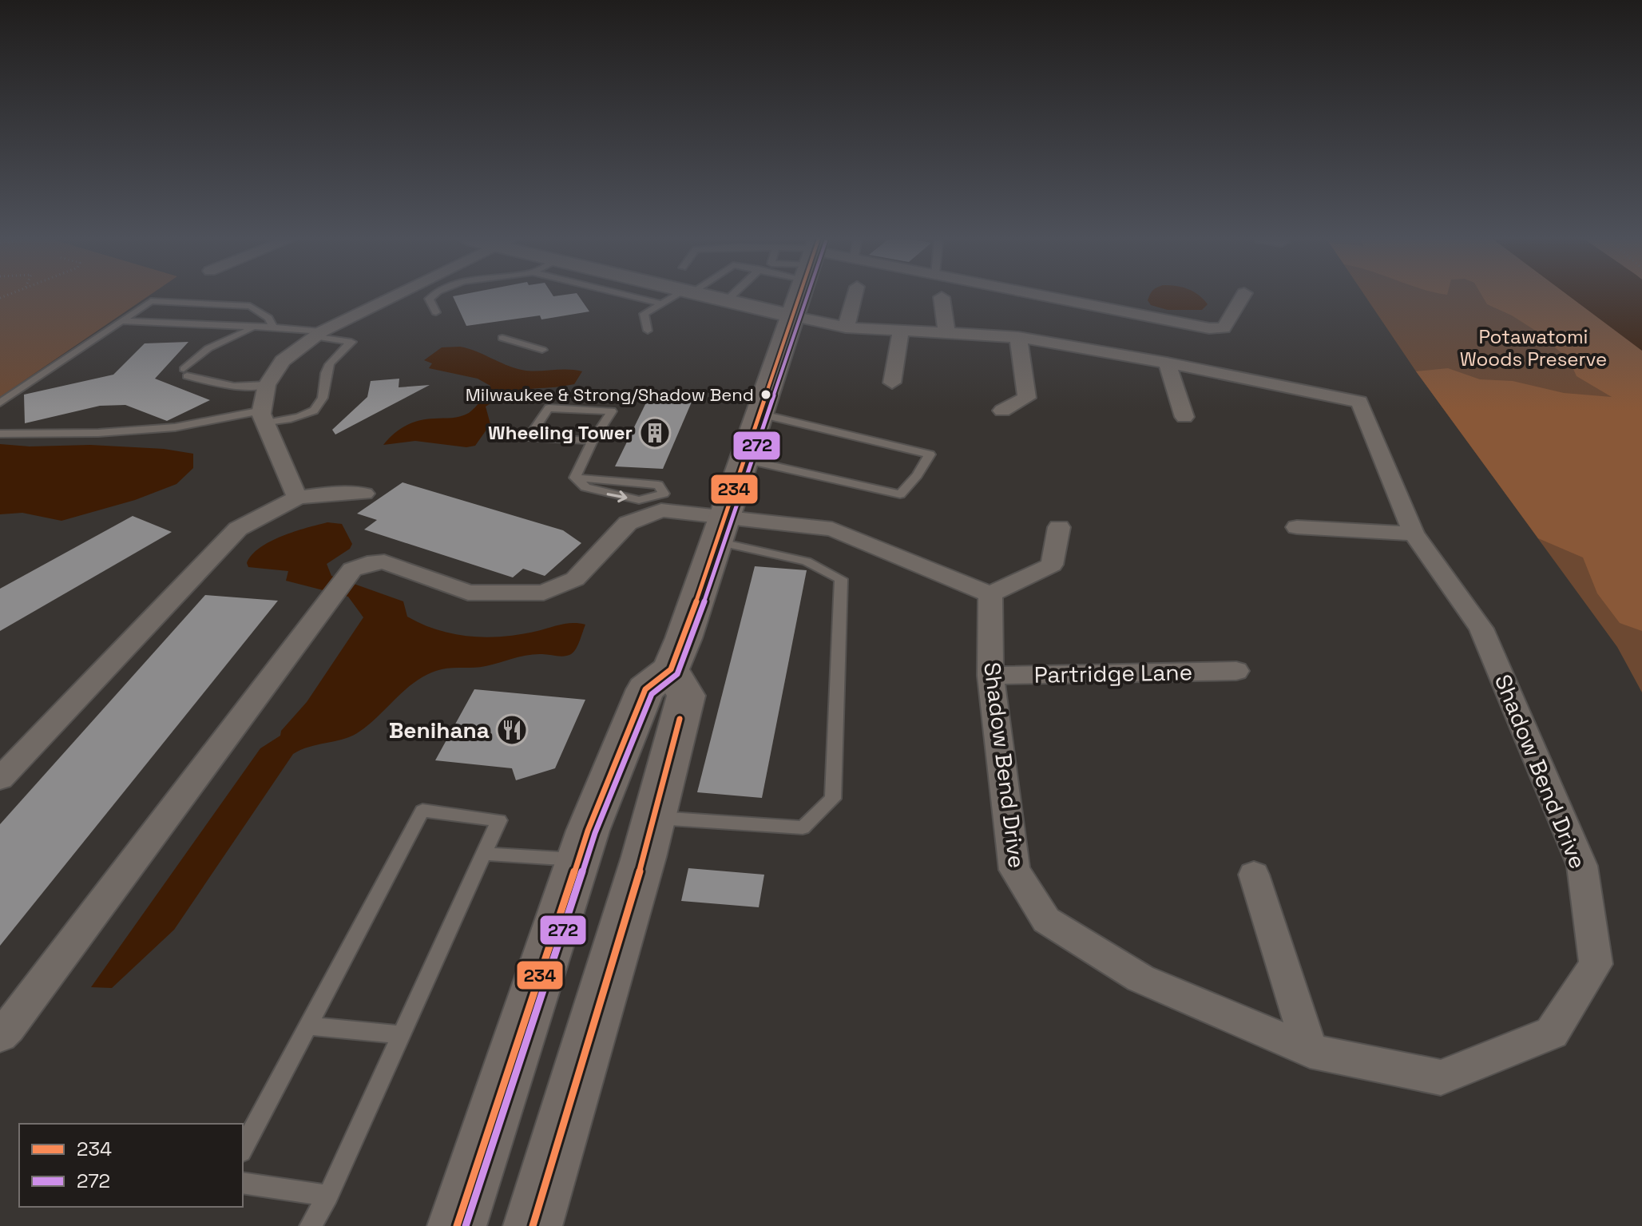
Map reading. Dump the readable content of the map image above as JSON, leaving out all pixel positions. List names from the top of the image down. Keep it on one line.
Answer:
{"streets":{"street":["Partridge Lane","Shadow Bend Drive"]},"crossings":[["Partridge Lane","Shadow Bend Drive"]],"parks":["Potawatomi Woods Preserve"],"places":{"other":["Milwaukee & Strong/Shadow Bend"],"building":["Wheeling Tower"],"restaurant":["Benihana"]},"lines":["transit line 234","transit line 272"],"legend":["234","272"]}
